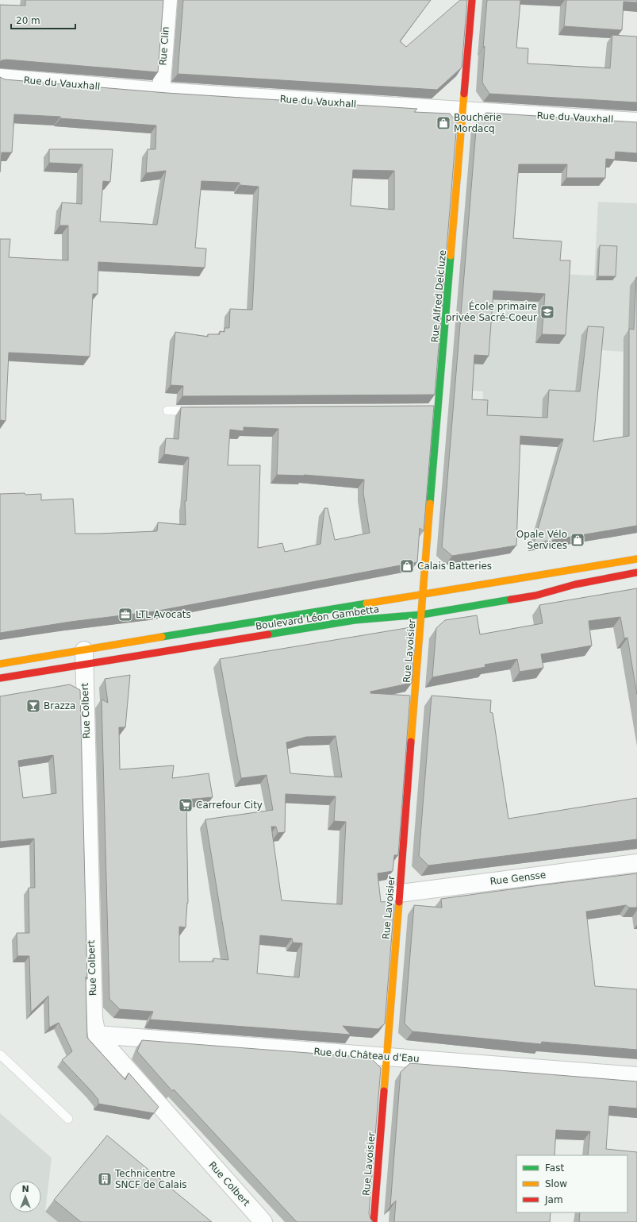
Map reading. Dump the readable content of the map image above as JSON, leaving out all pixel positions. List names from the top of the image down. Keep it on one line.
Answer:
{"streets":{"main road":["Rue Alfred Delcluze","Boulevard Léon Gambetta","Rue Lavoisier"],"street":["Rue Clin","Rue du Vauxhall","Rue Colbert","Rue Gensse","Rue du Château d'Eau"]},"crossings":[["Rue Clin","Rue du Vauxhall"],["Rue du Vauxhall","Rue Alfred Delcluze"],["Rue Alfred Delcluze","Boulevard Léon Gambetta"],["Rue Alfred Delcluze","Rue Lavoisier"],["Boulevard Léon Gambetta","Rue Lavoisier"],["Boulevard Léon Gambetta","Rue Colbert"],["Rue Lavoisier","Rue Gensse"],["Rue Lavoisier","Rue du Château d'Eau"],["Rue Colbert","Rue du Château d'Eau"]],"places":{"shop":["Boucherie Mordacq","Opale Vélo Services","Calais Batteries"],"school or university":["École primaire privée Sacré-Coeur"],"office":["LTL Avocats"],"bar":["Brazza"],"supermarket":["Carrefour City"],"building":["Technicentre SNCF de Calais"]},"legend":["Fast","Slow","Jam"],"scale_bar":"20 m","north":"top"}
